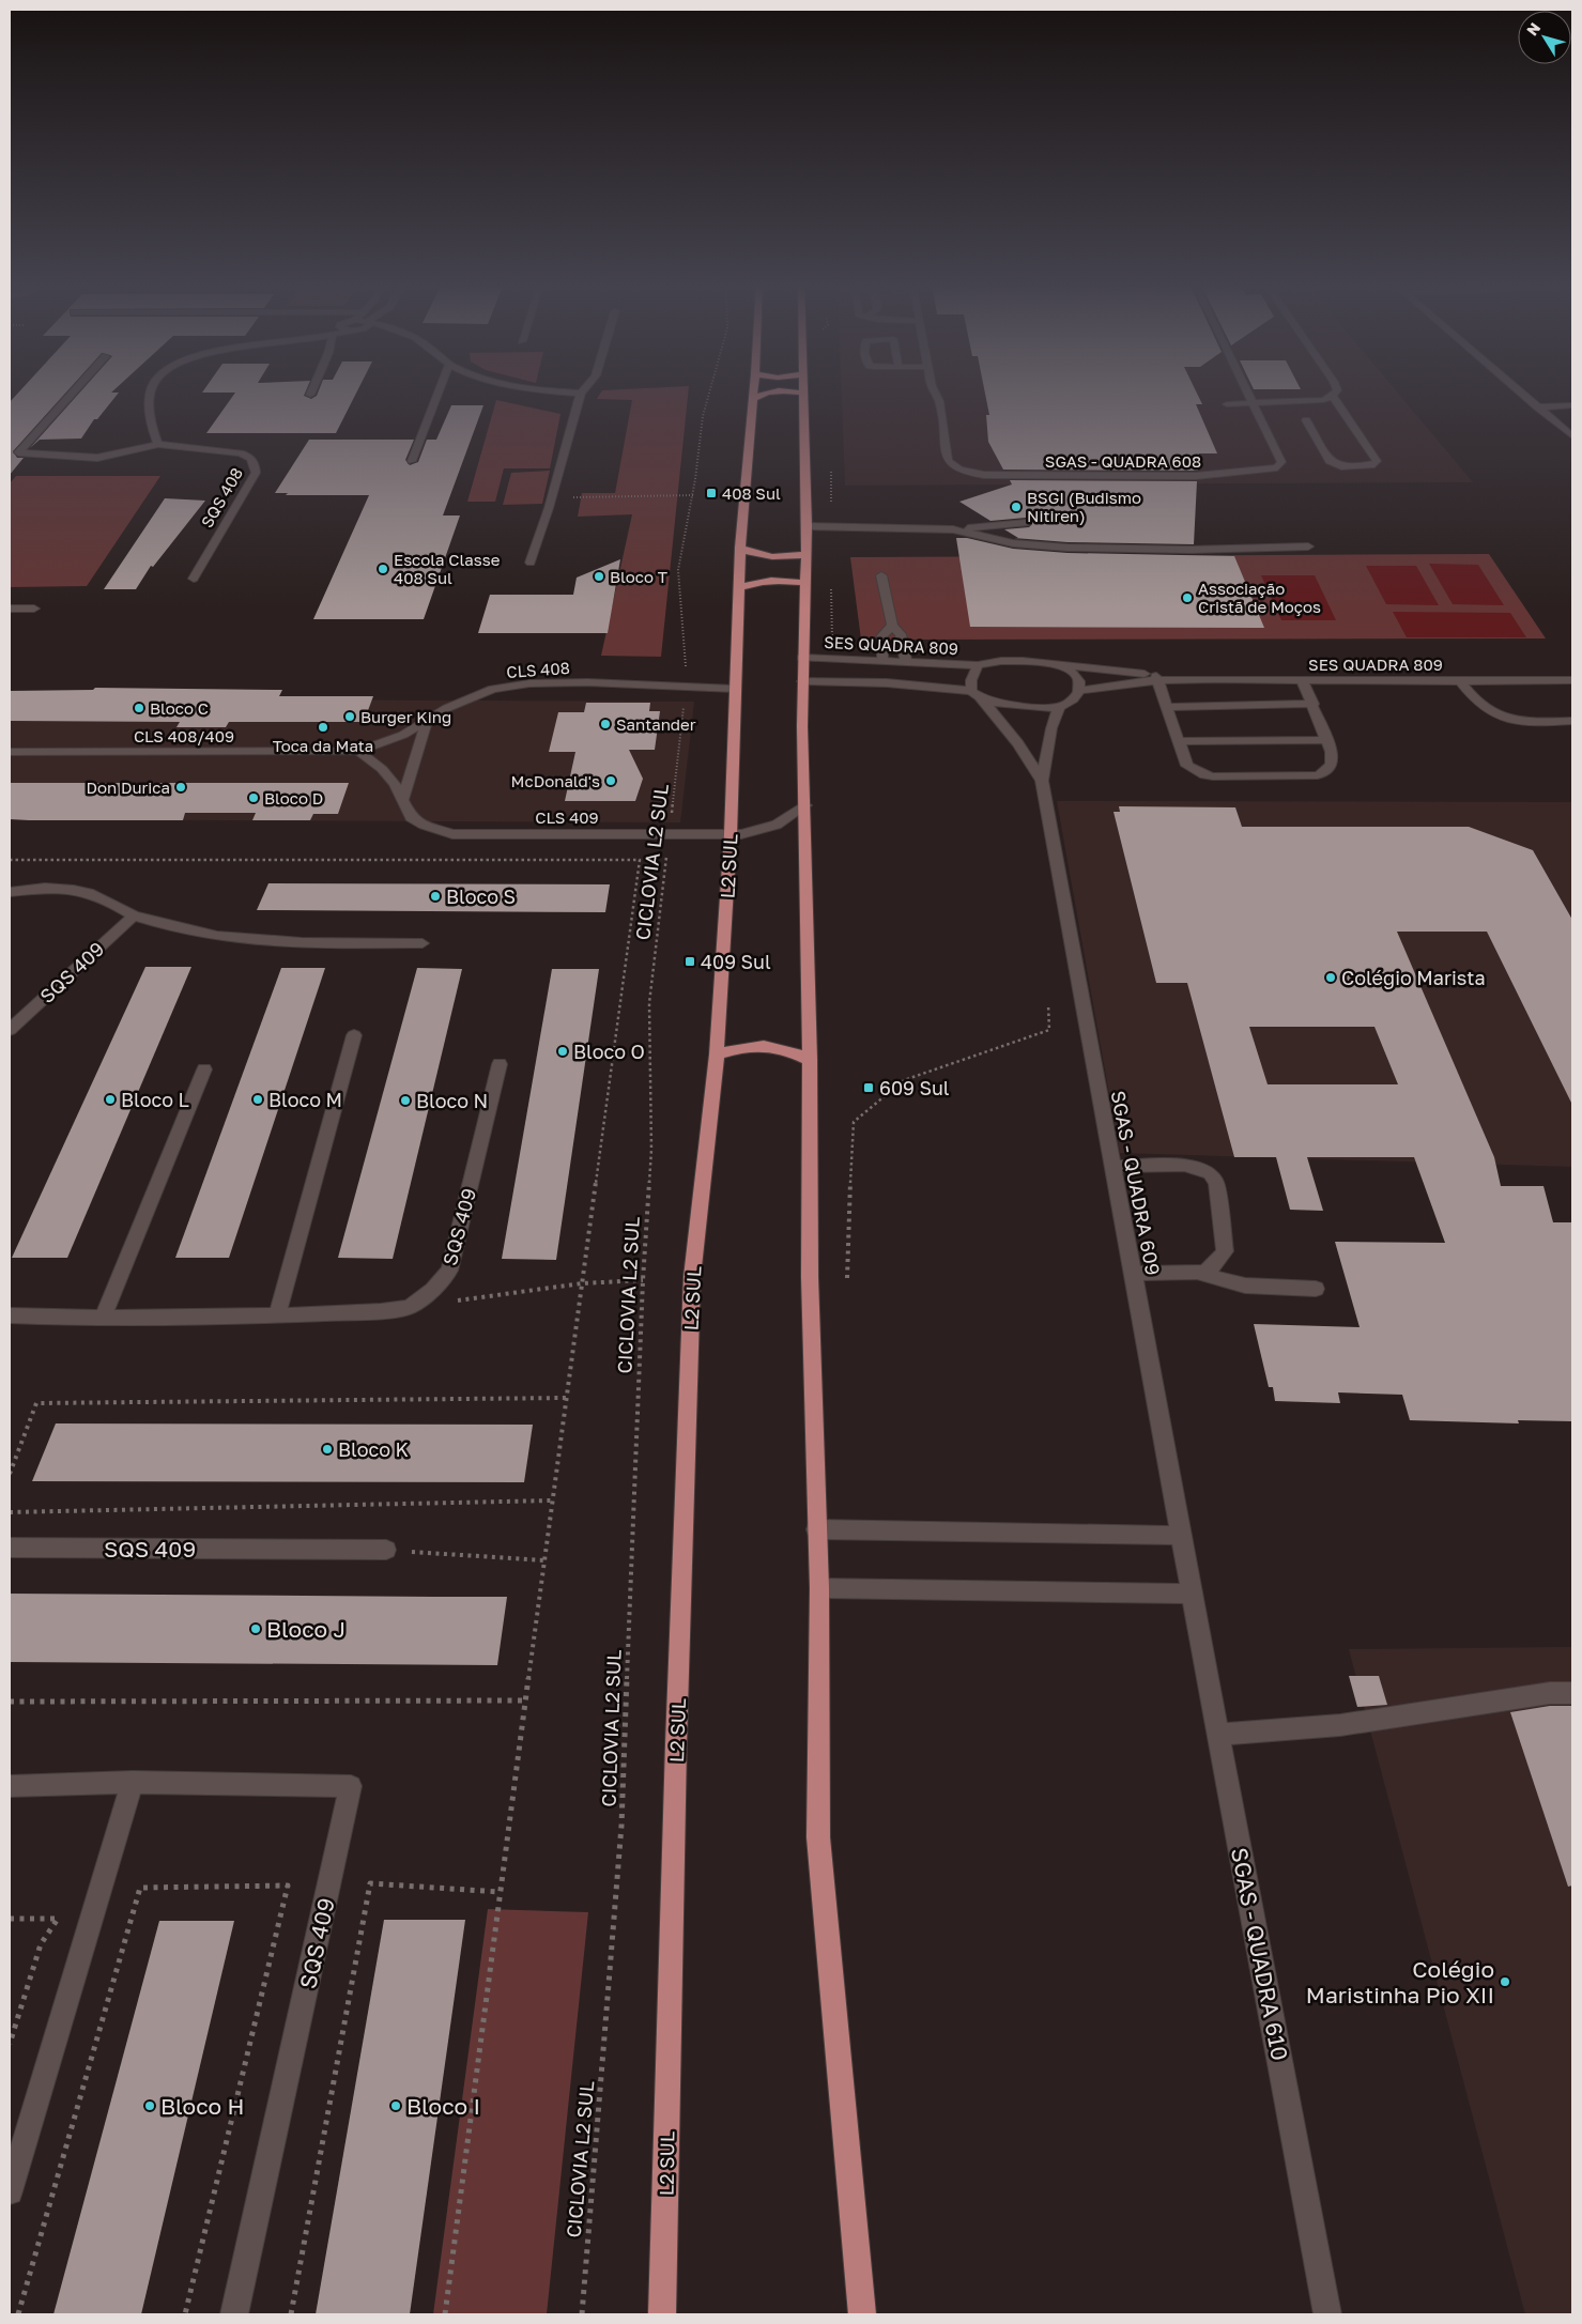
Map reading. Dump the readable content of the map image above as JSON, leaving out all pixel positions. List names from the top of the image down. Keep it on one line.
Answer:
{"streets":{"main road":["L2 SUL"],"street":["SGAS - QUADRA 608","SQS 408","SES QUADRA 809","CLS 408","CLS 408/409","CLS 409","SQS 409","SGAS - QUADRA 609","SGAS - QUADRA 610"],"path":["CICLOVIA L2 SUL"]},"crossings":[["SES QUADRA 809","SGAS - QUADRA 609"],["CLS 408","CLS 408/409"],["CLS 408","CLS 409"],["CLS 408","CICLOVIA L2 SUL"],["CLS 408","L2 SUL"],["CLS 408/409","CLS 409"],["CLS 409","CICLOVIA L2 SUL"],["CLS 409","L2 SUL"],["SGAS - QUADRA 609","SGAS - QUADRA 610"]],"places":{"transit":["408 Sul","409 Sul","609 Sul"],"other":["BSGI (Budismo Nitiren)","Escola Classe 408 Sul","Bloco T","Associação Cristã de Moços","Bloco C","Burger King","Santander","Toca da Mata","McDonald's","Don Durica","Bloco D","Bloco S","Colégio Marista","Bloco O","Bloco L","Bloco M","Bloco N","Bloco K","Bloco J","Colégio Maristinha Pio XII","Bloco H","Bloco I"]},"north":"top left"}
